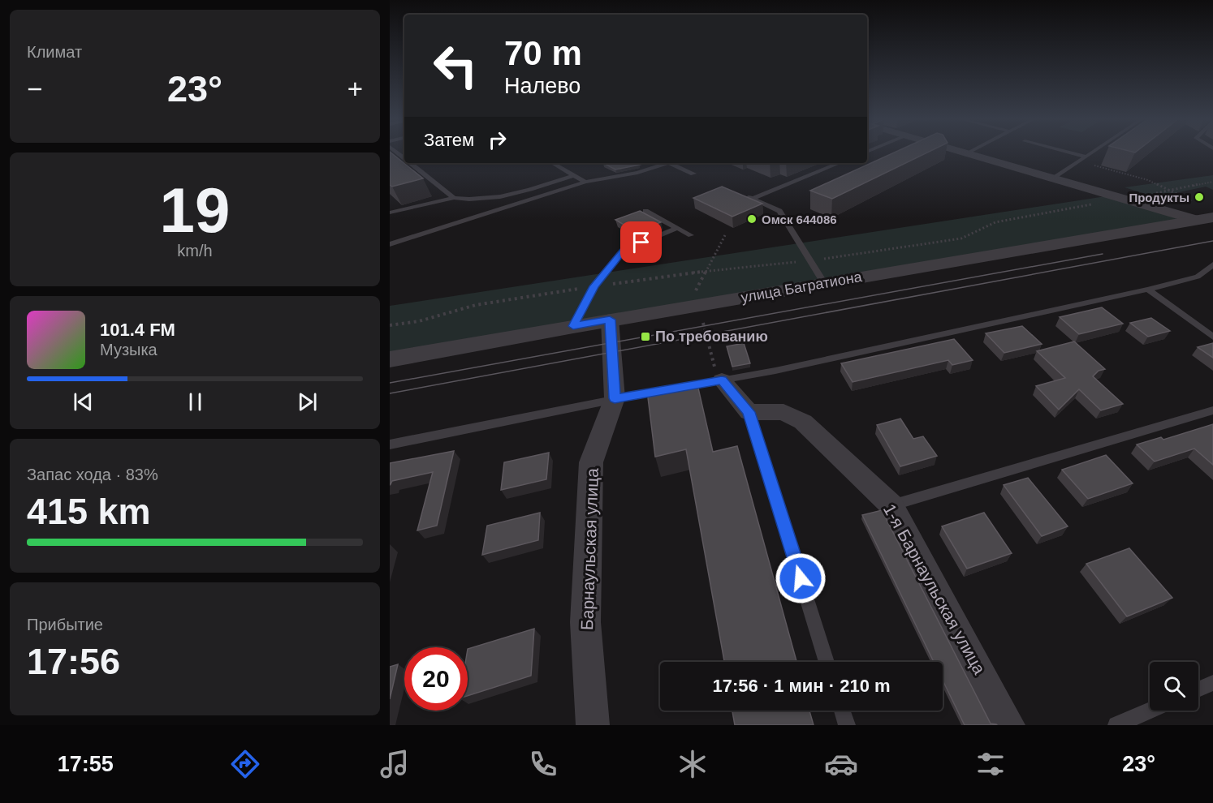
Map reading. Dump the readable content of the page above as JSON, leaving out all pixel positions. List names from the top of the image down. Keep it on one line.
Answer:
{"streets":{"street":["улица Багратиона","Барнаульская улица","1-я Барнаульская улица"]},"crossings":[["улица Багратиона","Барнаульская улица"]],"places":{"other":["Продукты","Омск 644086"],"transit":["По требованию"]},"page":{"tile":["Климат",["19","km/h"],["Запас хода · 83%","415 km"],["Прибытие","17:56"]],"turn":["70 m","Налево"],"heat":["−","23°","+"],"then":"Затем","song":["101.4 FM","Музыка"],"limit":"20","trip":"17:56 · 1 мин · 210 m","tabs":["17:55","23°"]}}
